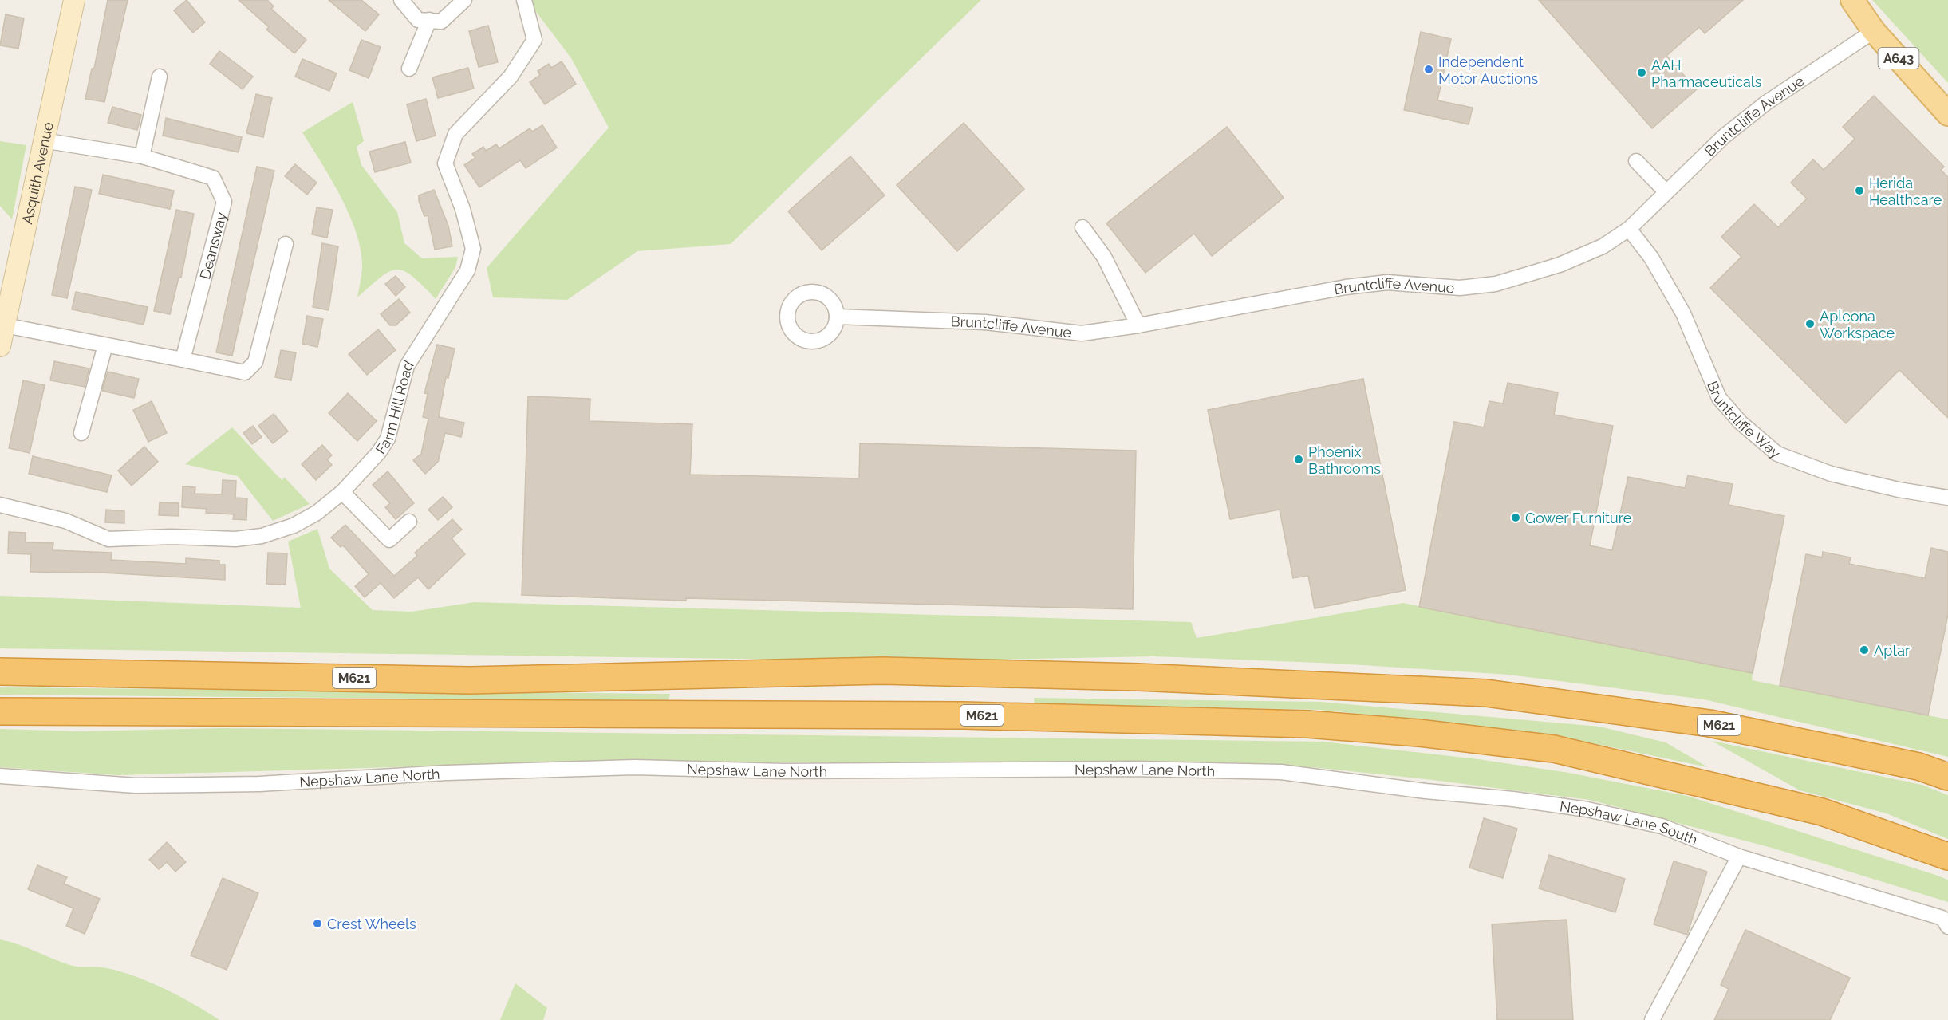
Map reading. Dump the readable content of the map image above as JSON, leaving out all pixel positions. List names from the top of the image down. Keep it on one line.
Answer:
{"streets":{"highway":["M621"],"main road":["A643","Asquith Avenue"],"street":["Bruntcliffe Avenue","Deansway","Farm Hill Road","Bruntcliffe Way","Nepshaw Lane North","Nepshaw Lane South"]},"crossings":[["A643","Bruntcliffe Avenue"],["Bruntcliffe Avenue","Bruntcliffe Way"],["Asquith Avenue","Deansway"],["Nepshaw Lane North","Nepshaw Lane South"]],"places":["Independent Motor Auctions","AAH Pharmaceuticals","Herida Healthcare","Apleona Workspace","Phoenix Bathrooms","Gower Furniture","Aptar","Crest Wheels"]}
